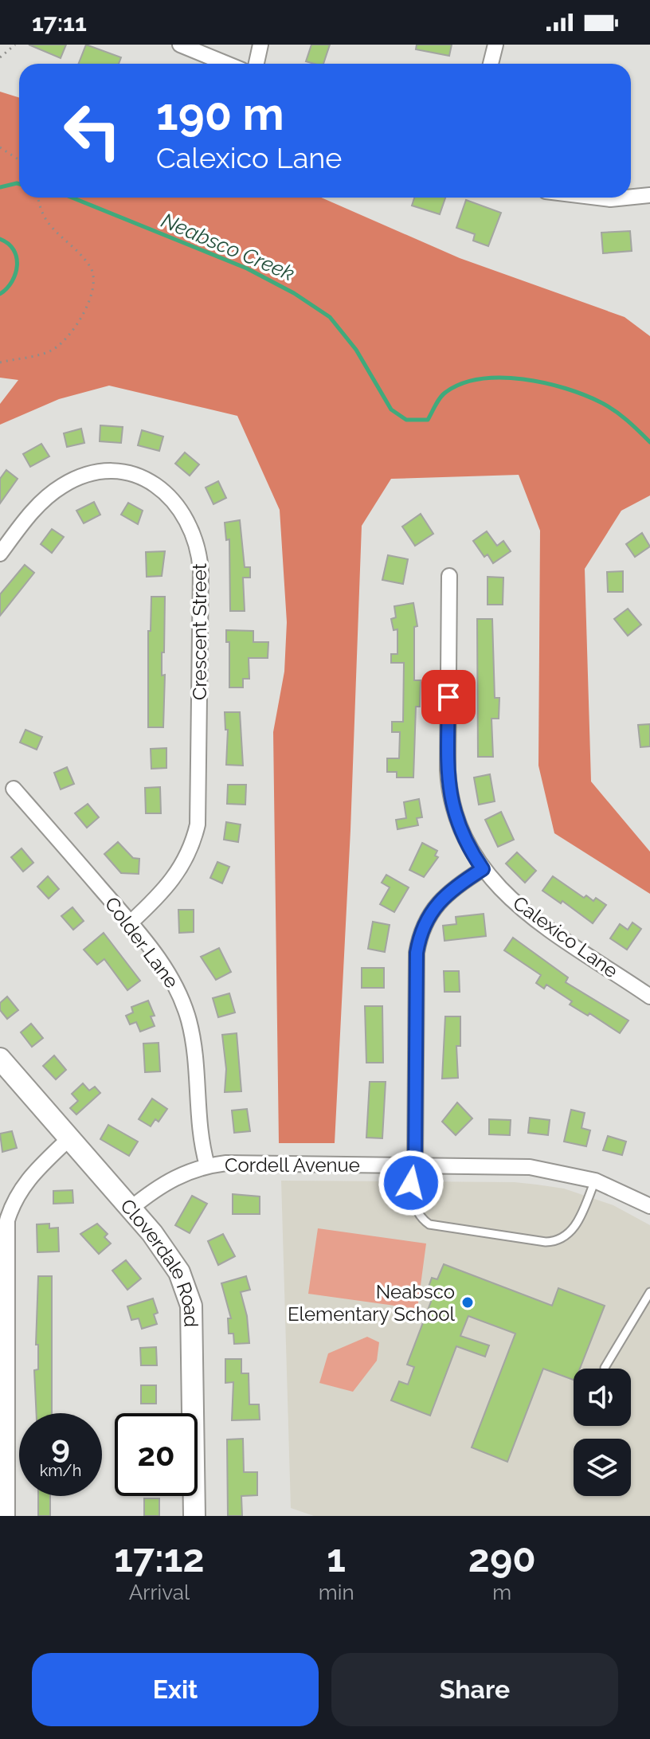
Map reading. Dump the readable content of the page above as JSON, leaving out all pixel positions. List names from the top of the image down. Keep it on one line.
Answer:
{"streets":{"street":["Crescent Street","Calexico Lane","Colder Lane","Cordell Avenue","Cloverdale Road"]},"crossings":[["Crescent Street","Colder Lane"],["Colder Lane","Cordell Avenue"],["Cordell Avenue","Cloverdale Road"]],"water":["Neabsco Creek"],"places":["Neabsco Elementary School"],"page":{"status":"17:11","turn":["190 m","Calexico Lane"],"speed":"9 km/h","limit":"20","eta":["17:12","Arrival","1","min","290","m"],"buttons":["Exit","Share"]}}
